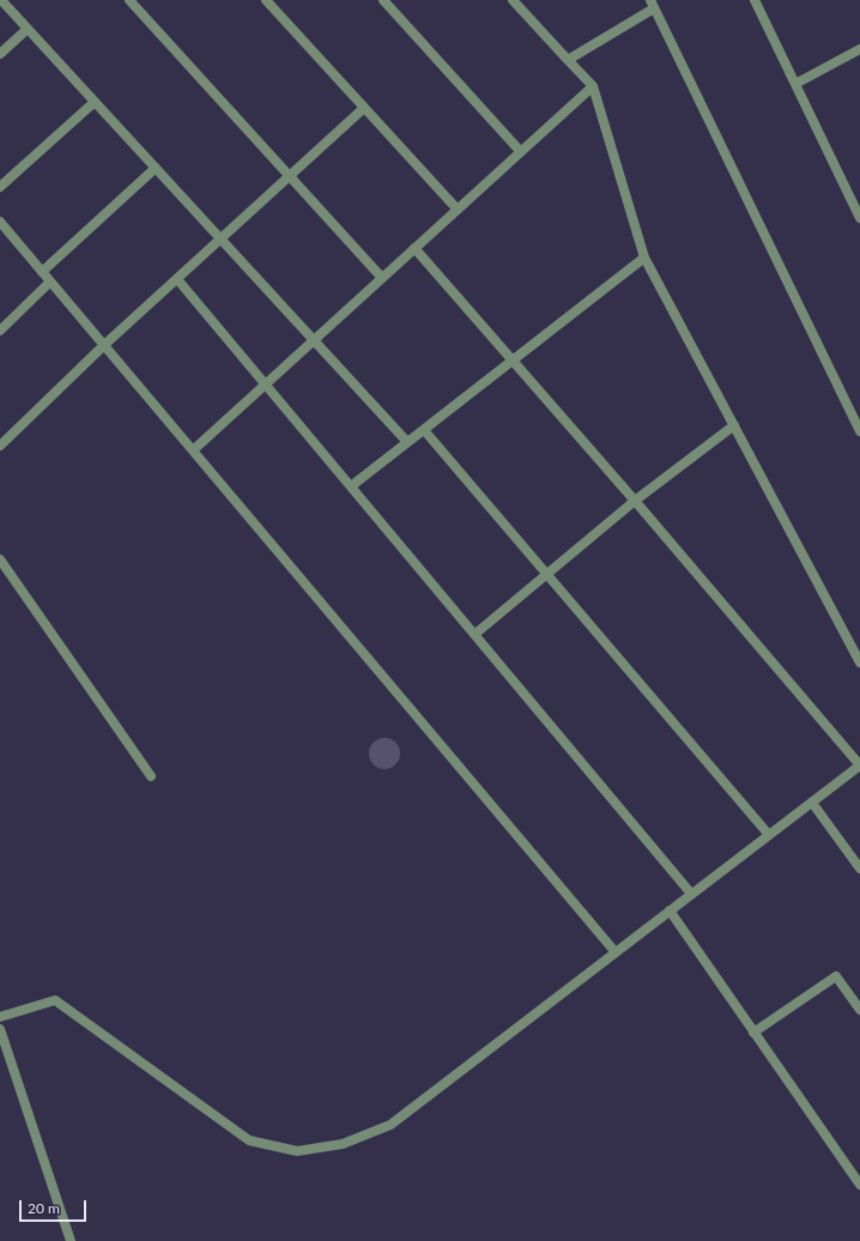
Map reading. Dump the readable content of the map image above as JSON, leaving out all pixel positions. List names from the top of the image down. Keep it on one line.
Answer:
{"scale_bar":"20 m"}
